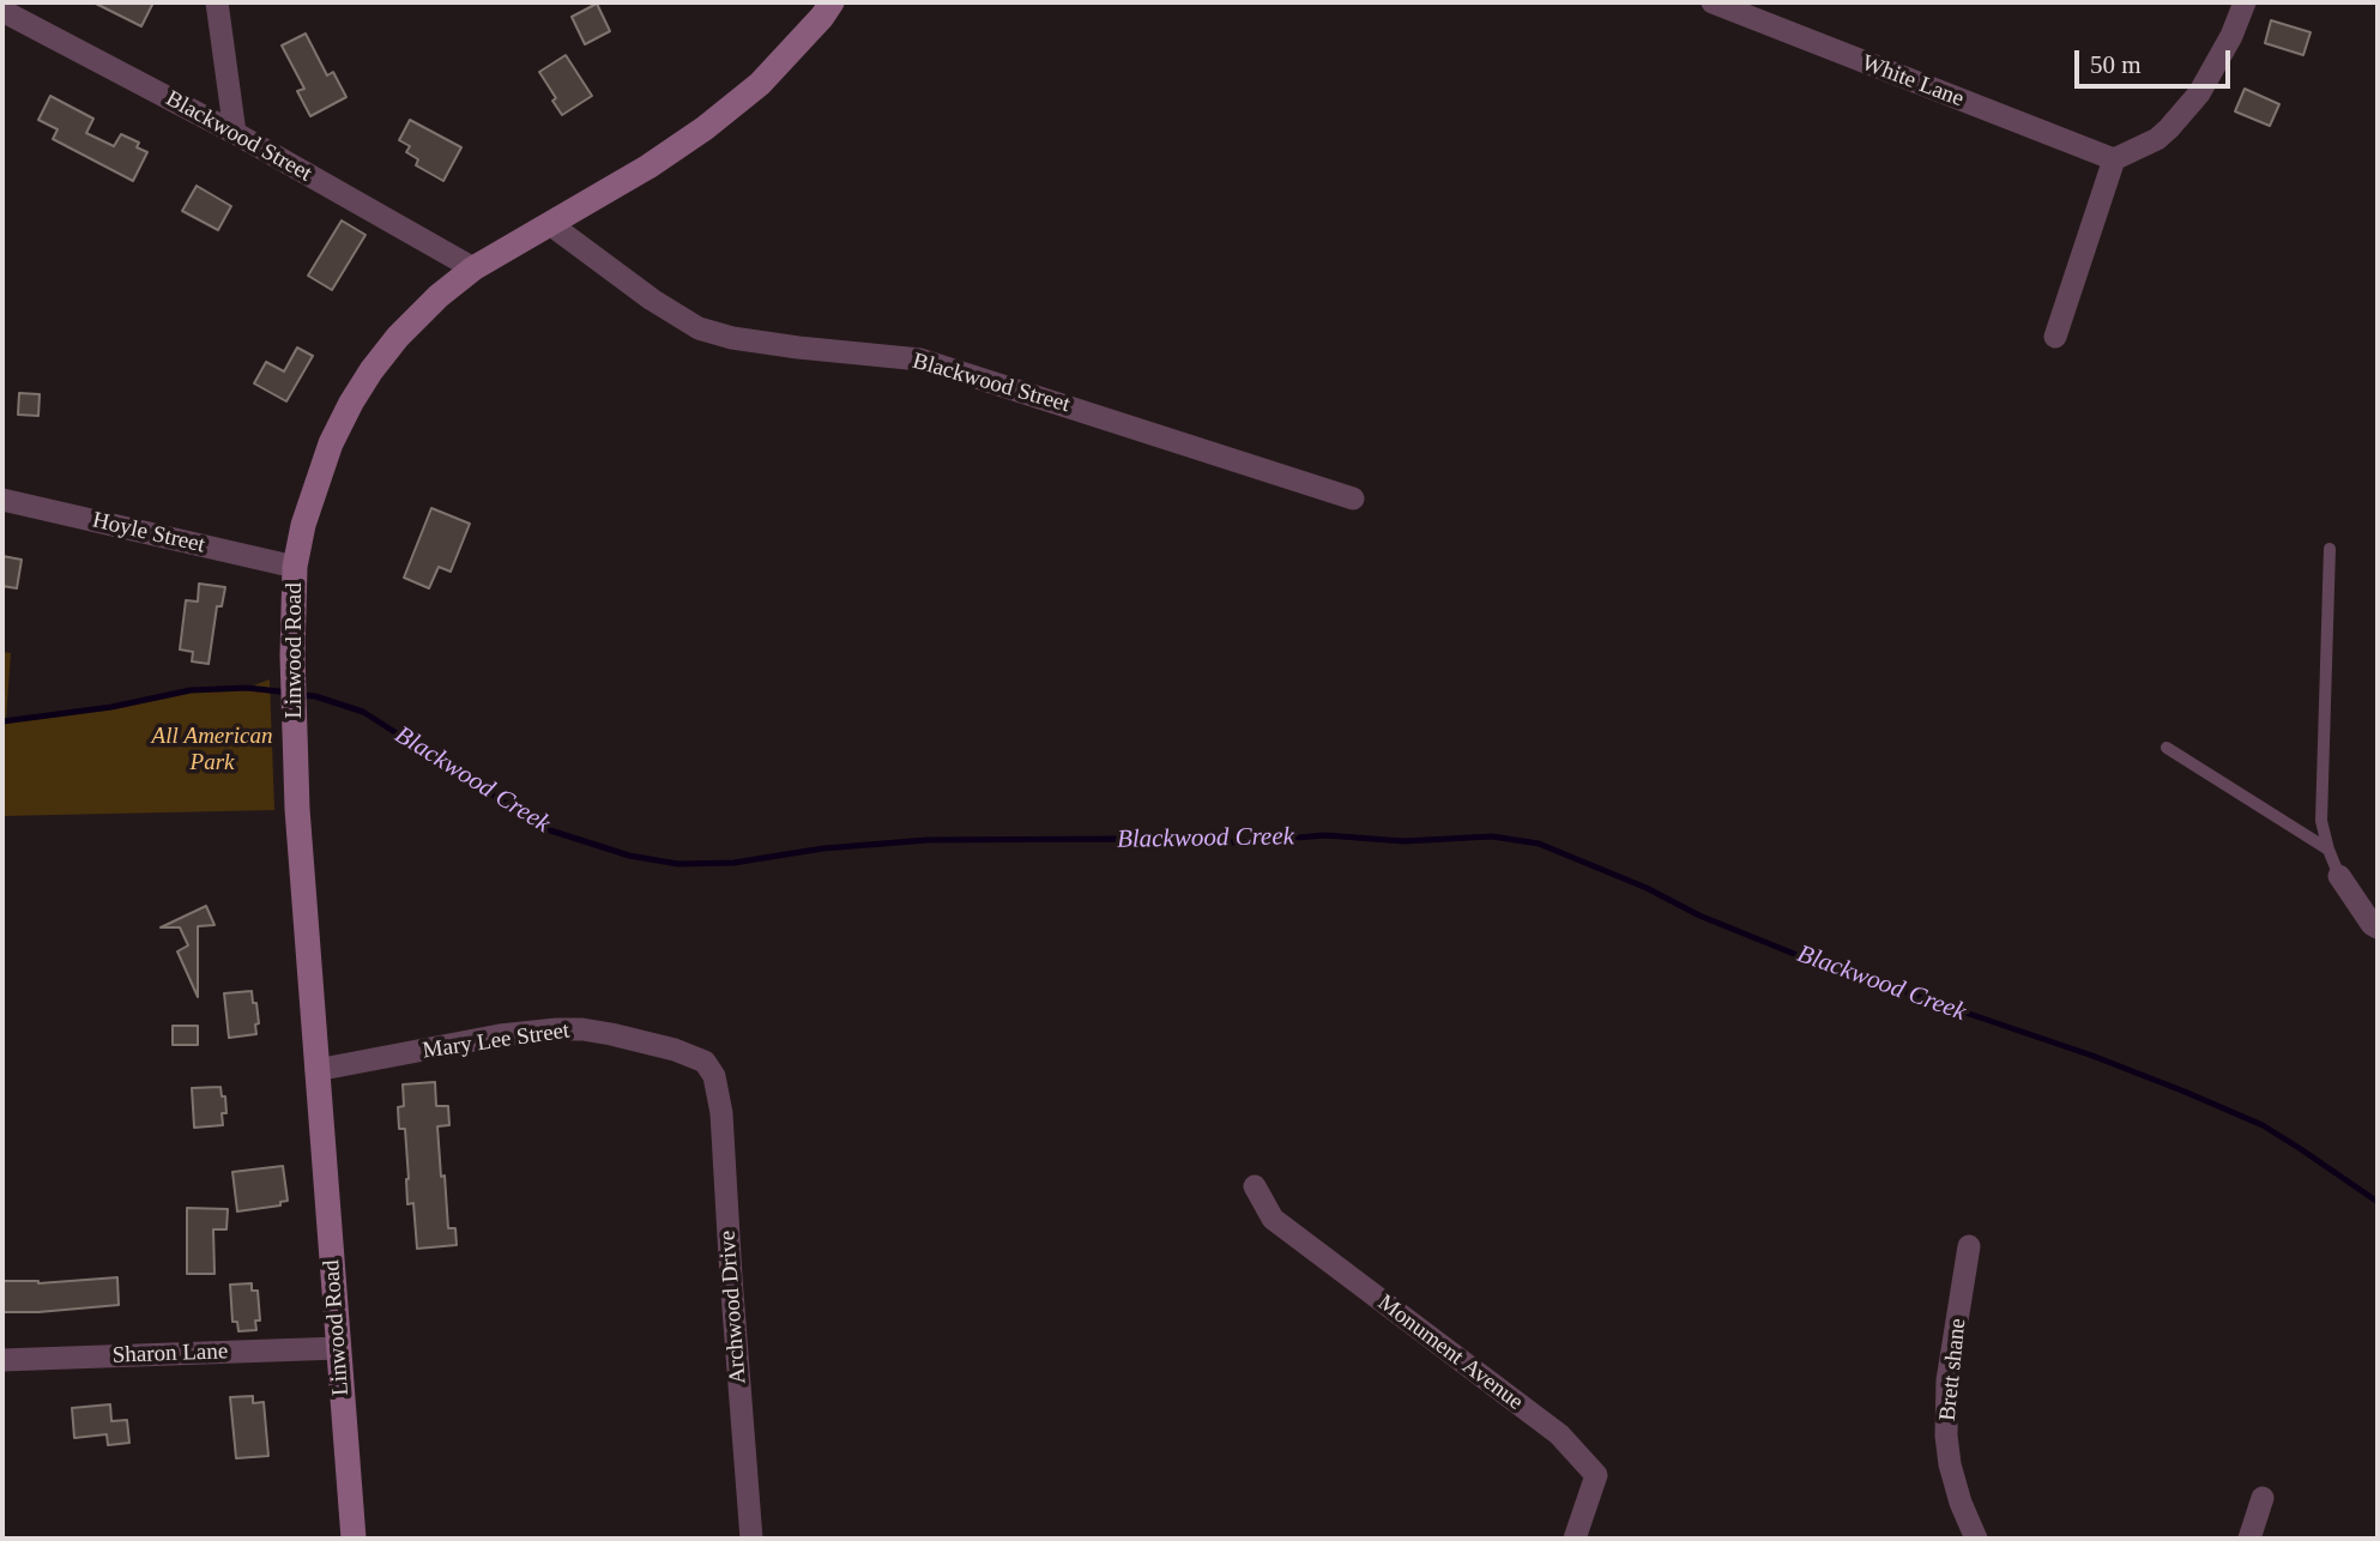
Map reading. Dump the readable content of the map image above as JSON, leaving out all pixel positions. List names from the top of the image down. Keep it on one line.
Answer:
{"streets":{"main road":["Linwood Road"],"street":["White Lane","Blackwood Street","Hoyle Street","Mary Lee Street","Archwood Drive","Monument Avenue","Sharon Lane","Brett shane"]},"crossings":[["Blackwood Street","Linwood Road"],["Hoyle Street","Linwood Road"],["Linwood Road","Mary Lee Street"],["Linwood Road","Sharon Lane"],["Mary Lee Street","Archwood Drive"]],"water":["Blackwood Creek"],"parks":["All American Park"],"scale_bar":"50 m"}
